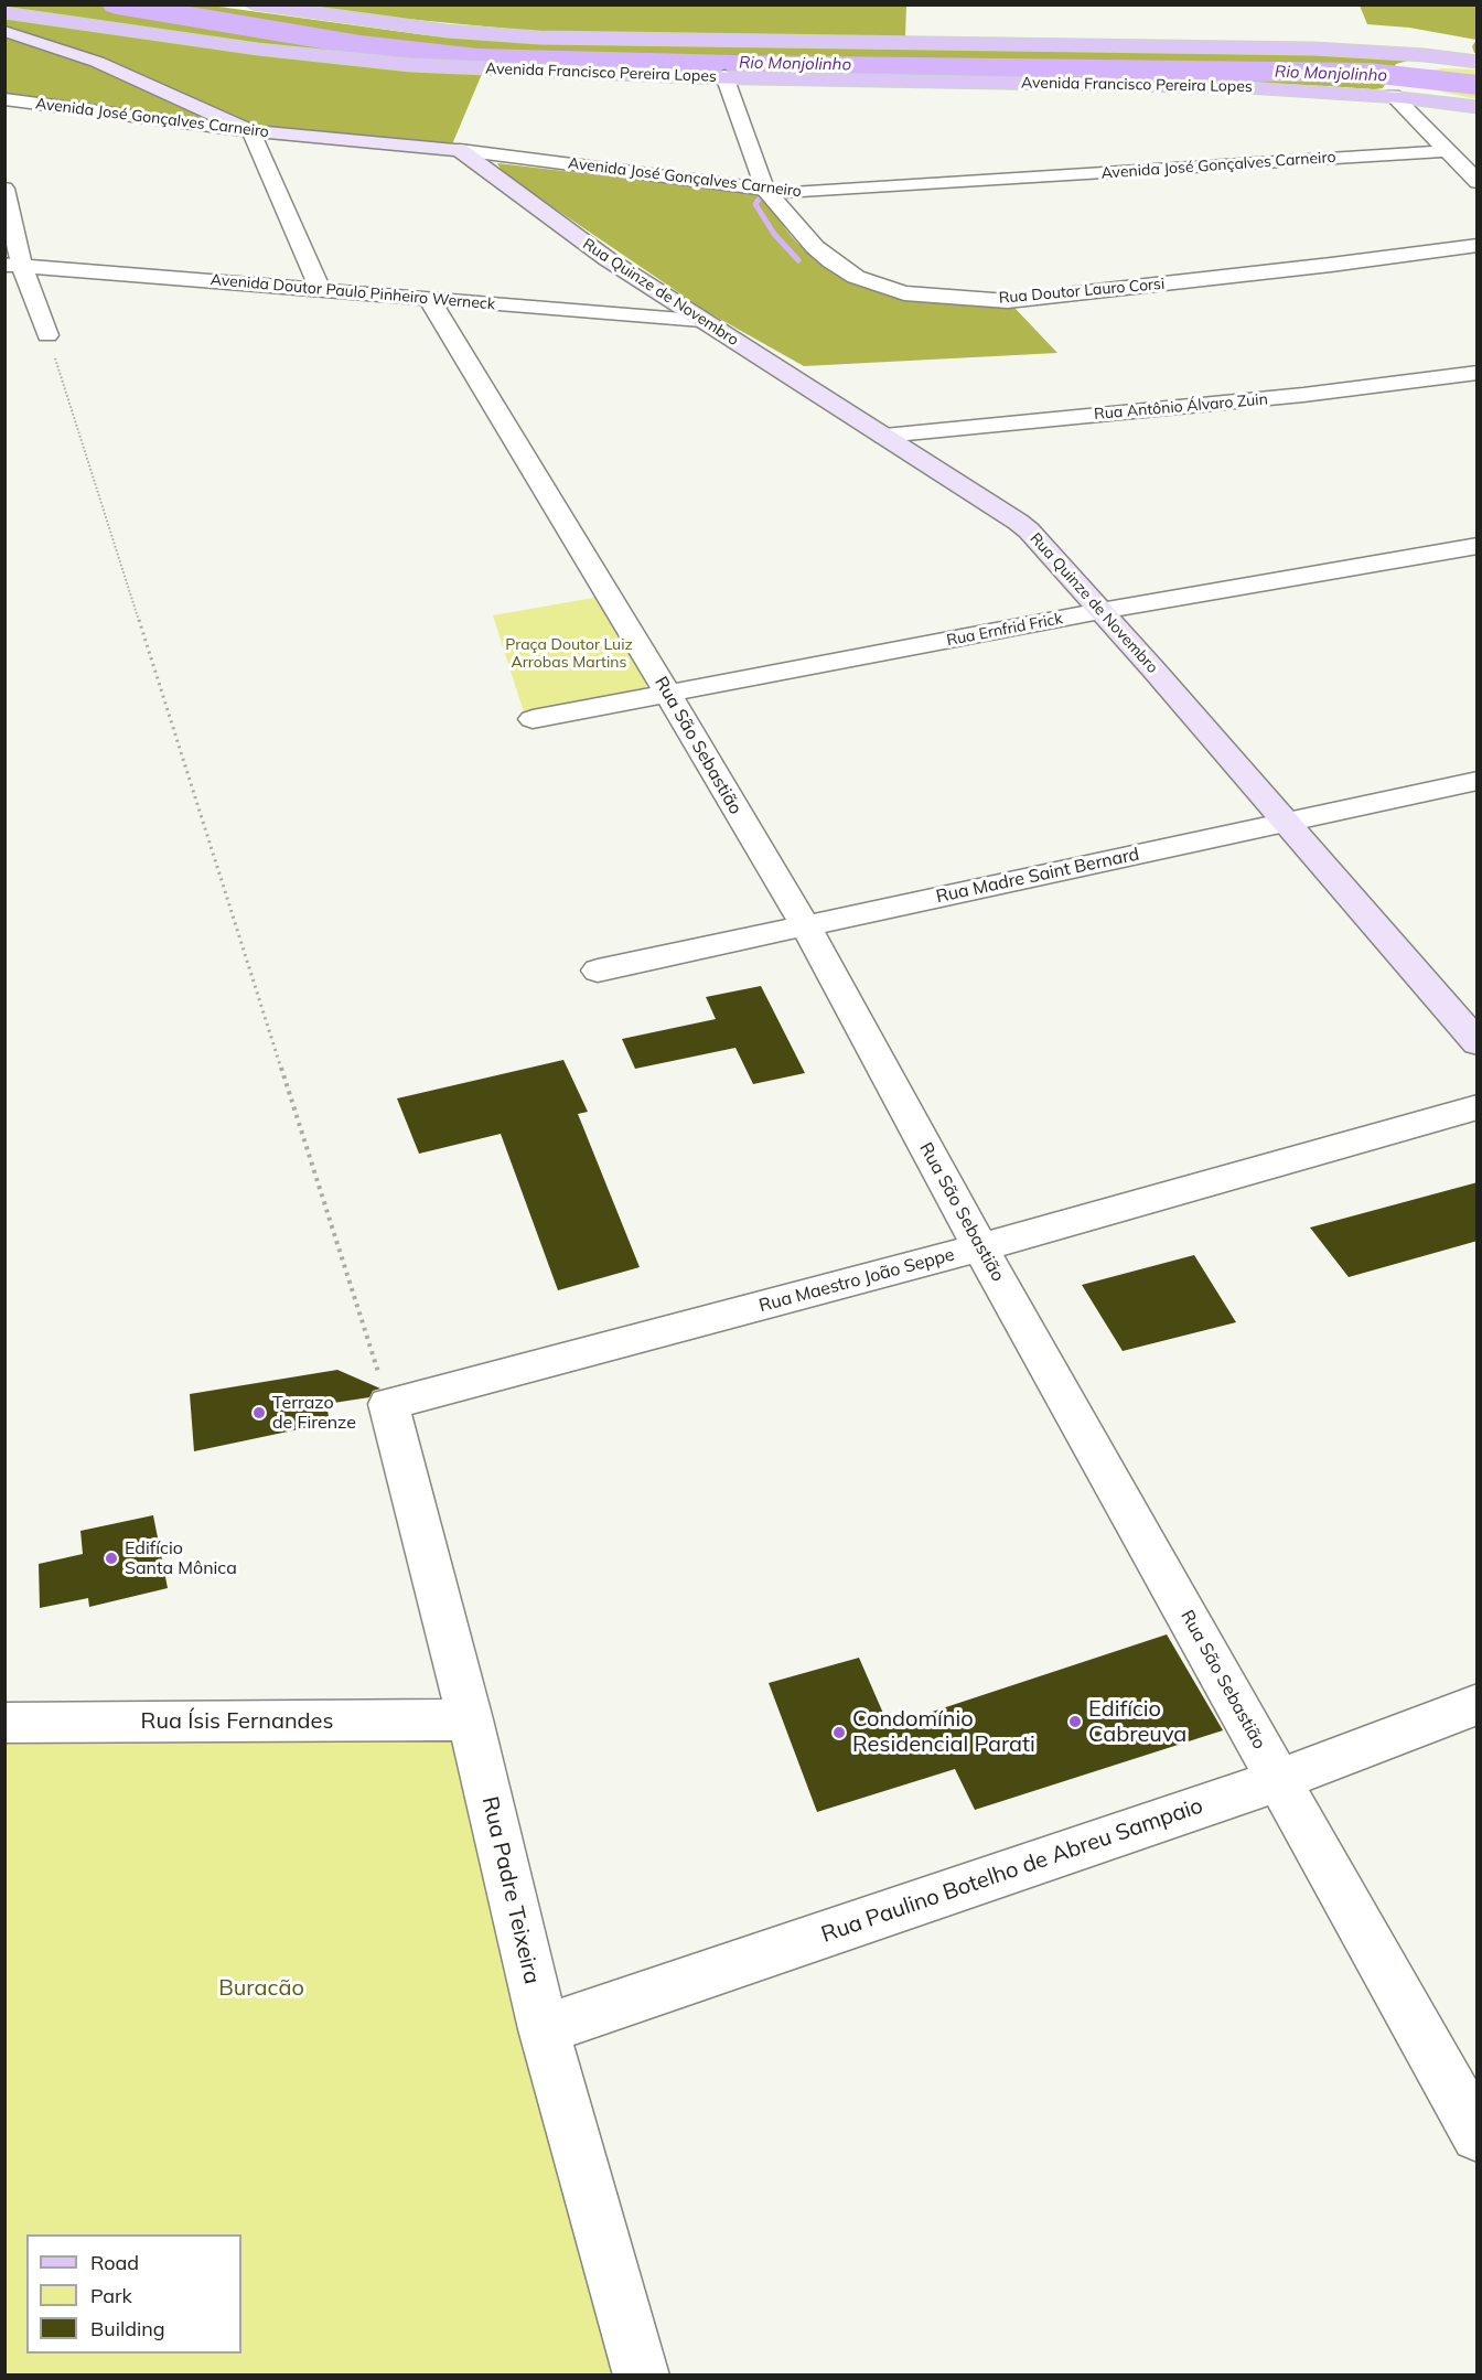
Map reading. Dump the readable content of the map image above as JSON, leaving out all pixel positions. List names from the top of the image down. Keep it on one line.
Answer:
{"streets":{"main road":["Avenida Francisco Pereira Lopes","Avenida José Gonçalves Carneiro","Rua Quinze de Novembro"],"street":["Rua Doutor Lauro Corsi","Avenida Doutor Paulo Pinheiro Werneck","Rua Antônio Álvaro Zuin","Rua Ernfrid Frick","Rua São Sebastião","Rua Madre Saint Bernard","Rua Maestro João Seppe","Rua Ísis Fernandes","Rua Paulino Botelho de Abreu Sampaio","Rua Padre Teixeira"]},"crossings":[["Avenida Francisco Pereira Lopes","Rua Doutor Lauro Corsi"],["Avenida José Gonçalves Carneiro","Rua Doutor Lauro Corsi"],["Avenida José Gonçalves Carneiro","Rua Quinze de Novembro"],["Avenida Doutor Paulo Pinheiro Werneck","Rua Quinze de Novembro"],["Avenida Doutor Paulo Pinheiro Werneck","Rua São Sebastião"],["Rua Quinze de Novembro","Rua Antônio Álvaro Zuin"],["Rua Quinze de Novembro","Rua Ernfrid Frick"],["Rua Quinze de Novembro","Rua Madre Saint Bernard"],["Rua Ernfrid Frick","Rua São Sebastião"],["Rua São Sebastião","Rua Madre Saint Bernard"],["Rua São Sebastião","Rua Maestro João Seppe"],["Rua São Sebastião","Rua Paulino Botelho de Abreu Sampaio"],["Rua Maestro João Seppe","Rua Padre Teixeira"],["Rua Ísis Fernandes","Rua Padre Teixeira"],["Rua Paulino Botelho de Abreu Sampaio","Rua Padre Teixeira"]],"water":["Rio Monjolinho"],"parks":["Praça Doutor Luiz Arrobas Martins","Buracão"],"places":["Terrazo de Firenze","Edifício Santa Mônica","Edifício Cabreuva","Condomínio Residencial Parati"],"legend":["Road","Park","Building"]}
